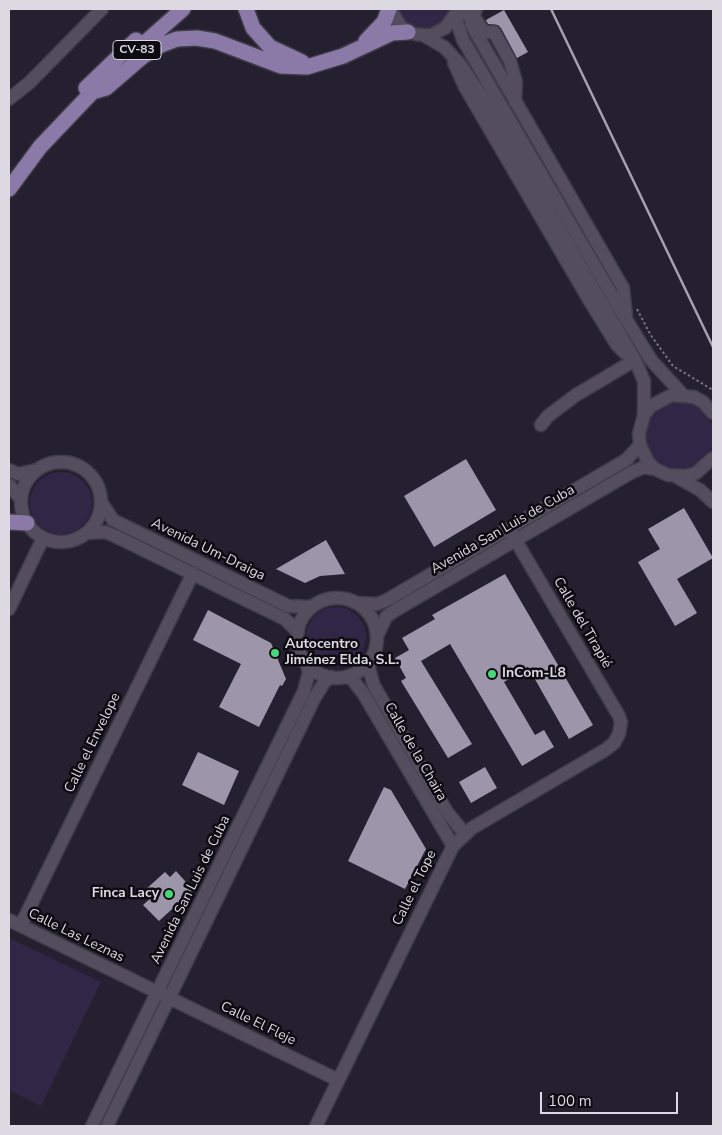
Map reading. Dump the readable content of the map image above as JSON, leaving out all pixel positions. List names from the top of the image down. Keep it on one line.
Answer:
{"streets":{"main road":["CV-83"],"street":["Avenida San Luis de Cuba","Avenida Um-Draiga","Calle del Tirapié","Calle el Envelope","Calle de la Chaira","Calle el Tope","Calle Las Leznas","Calle El Fleje"]},"crossings":[["Avenida San Luis de Cuba","Avenida Um-Draiga"],["Avenida San Luis de Cuba","Calle del Tirapié"],["Avenida San Luis de Cuba","Calle de la Chaira"],["Avenida San Luis de Cuba","Calle Las Leznas"],["Avenida San Luis de Cuba","Calle El Fleje"],["Avenida Um-Draiga","Calle el Envelope"],["Avenida Um-Draiga","Calle de la Chaira"],["Calle del Tirapié","Calle el Tope"],["Calle el Envelope","Calle Las Leznas"],["Calle de la Chaira","Calle el Tope"],["Calle el Tope","Calle El Fleje"],["Calle Las Leznas","Calle El Fleje"]],"places":["Autocentro Jiménez Elda, S.L.","InCom-L8","Finca Lacy"],"scale_bar":"100 m"}
